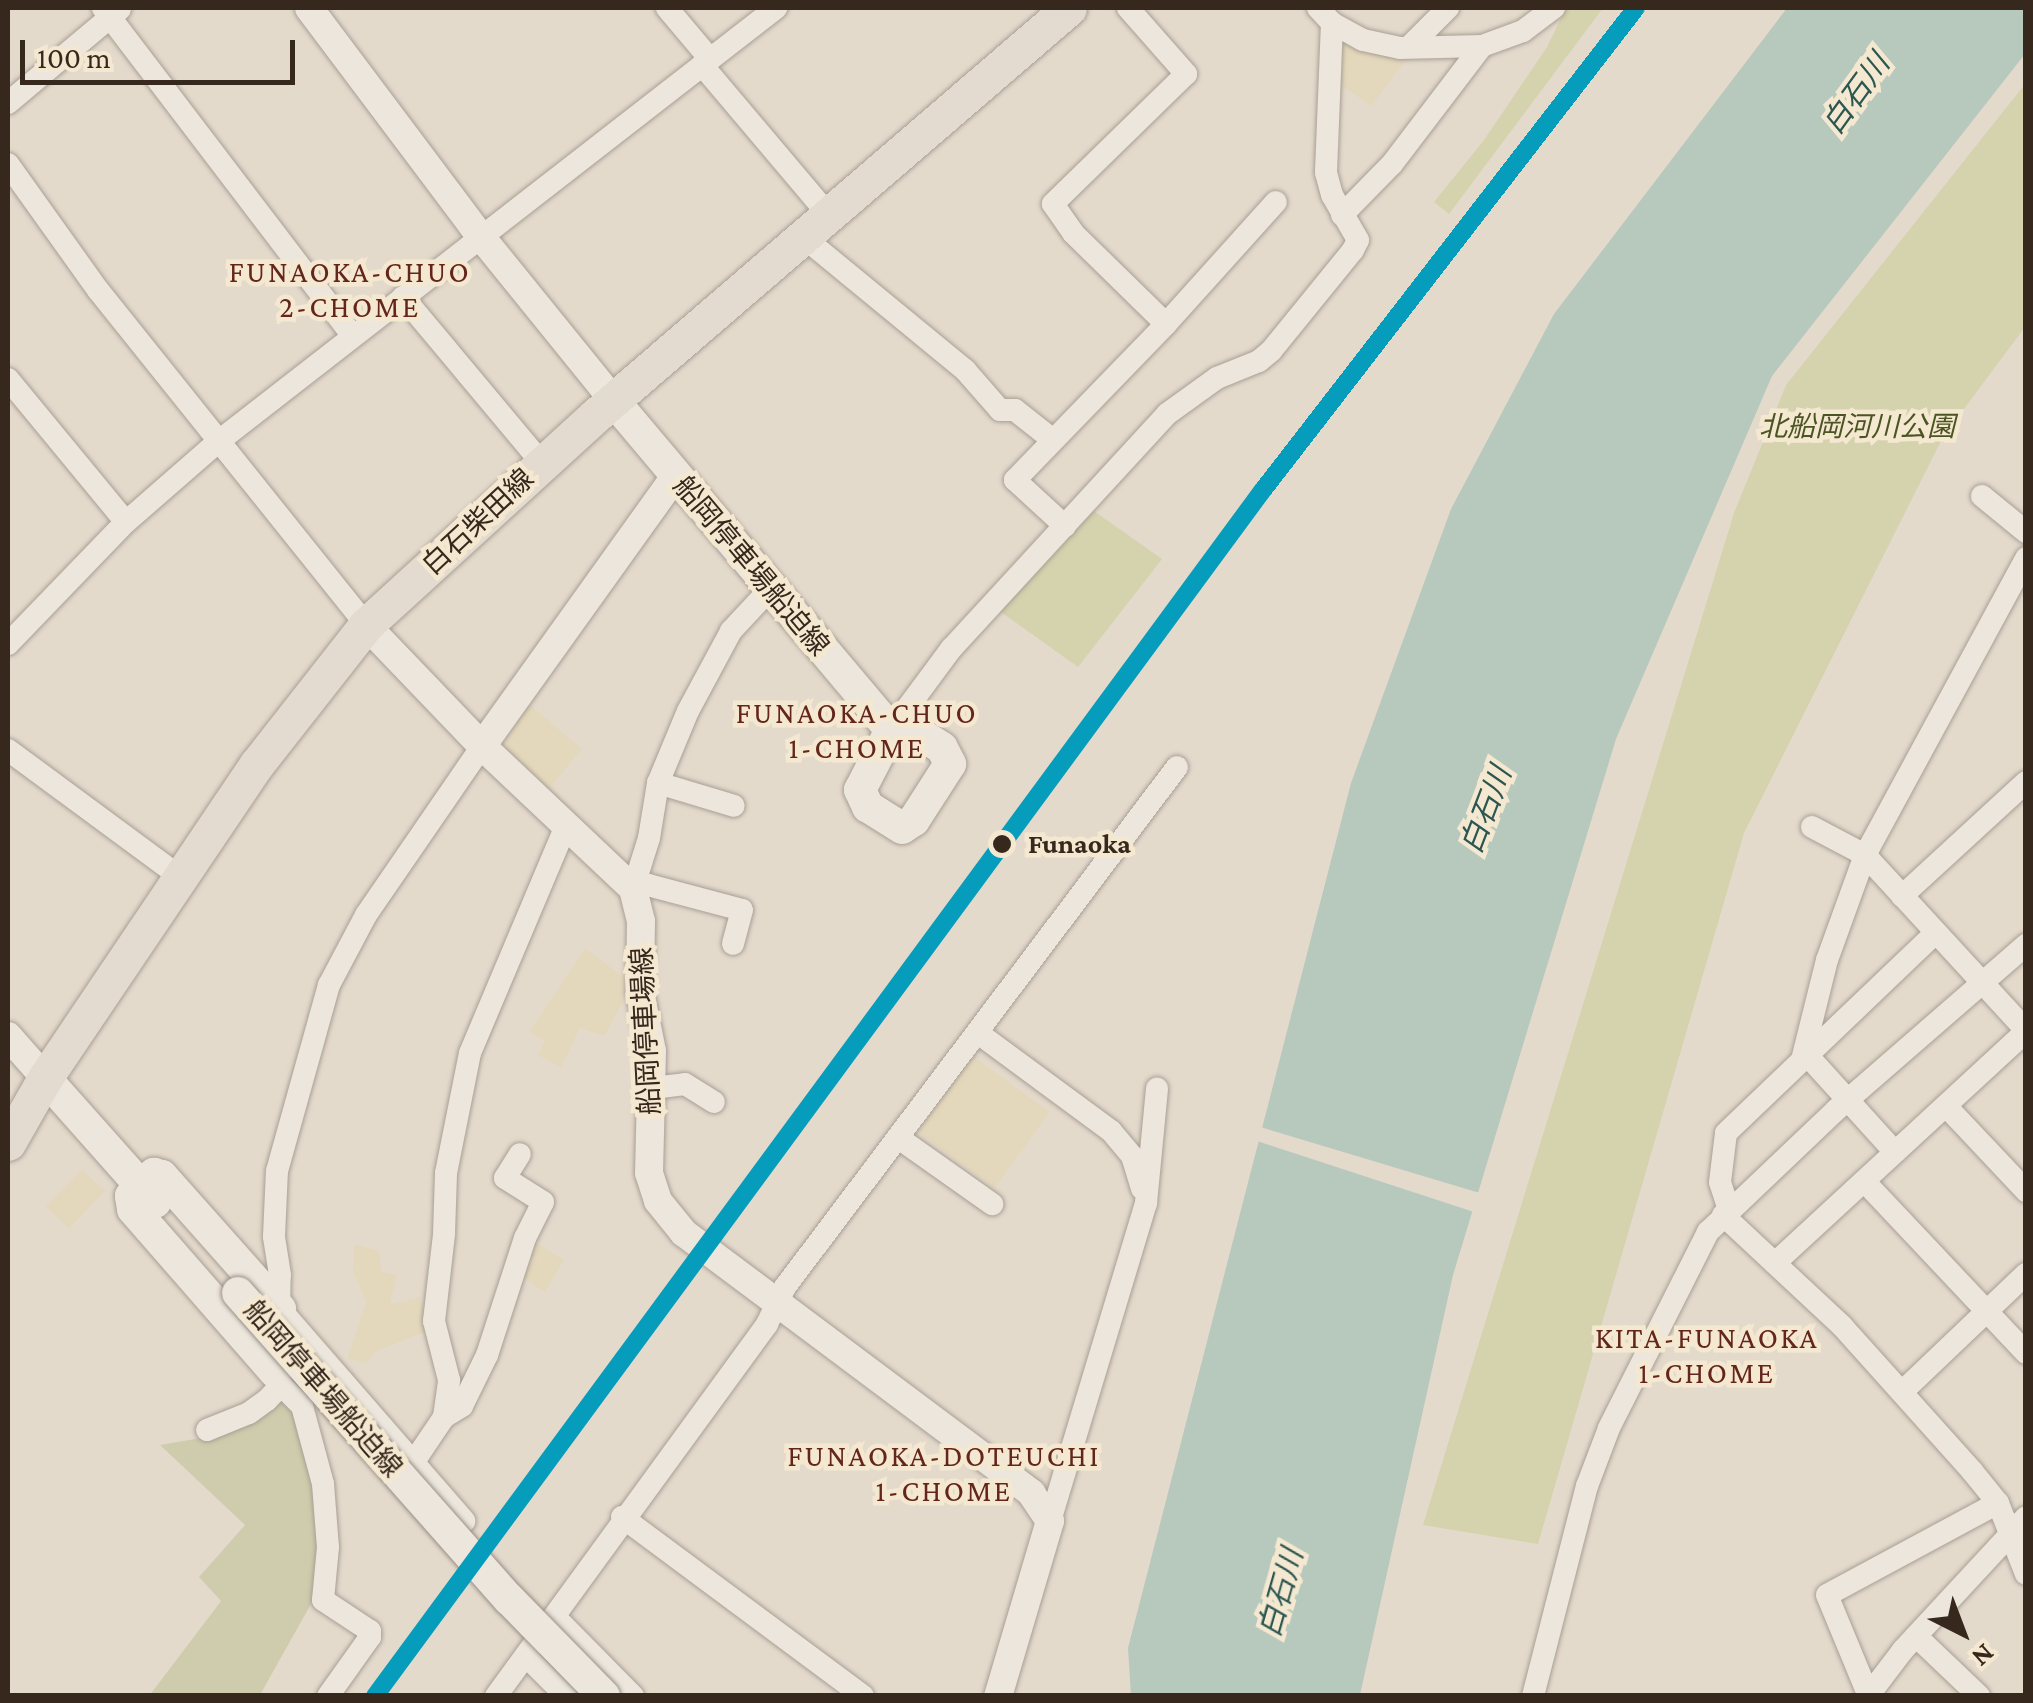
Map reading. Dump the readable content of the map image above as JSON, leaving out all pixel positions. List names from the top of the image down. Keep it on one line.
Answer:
{"streets":{"main road":["白石柴田線","船岡停車場船迫線"],"street":["船岡停車場線"]},"crossings":[["白石柴田線","船岡停車場船迫線"]],"districts":["FUNAOKA-CHUO 2-CHOME","FUNAOKA-CHUO 1-CHOME","KITA-FUNAOKA 1-CHOME","FUNAOKA-DOTEUCHI 1-CHOME"],"water":["白石川"],"parks":["北船岡河川公園"],"places":["Funaoka"],"scale_bar":"100 m","north":"bottom right"}
